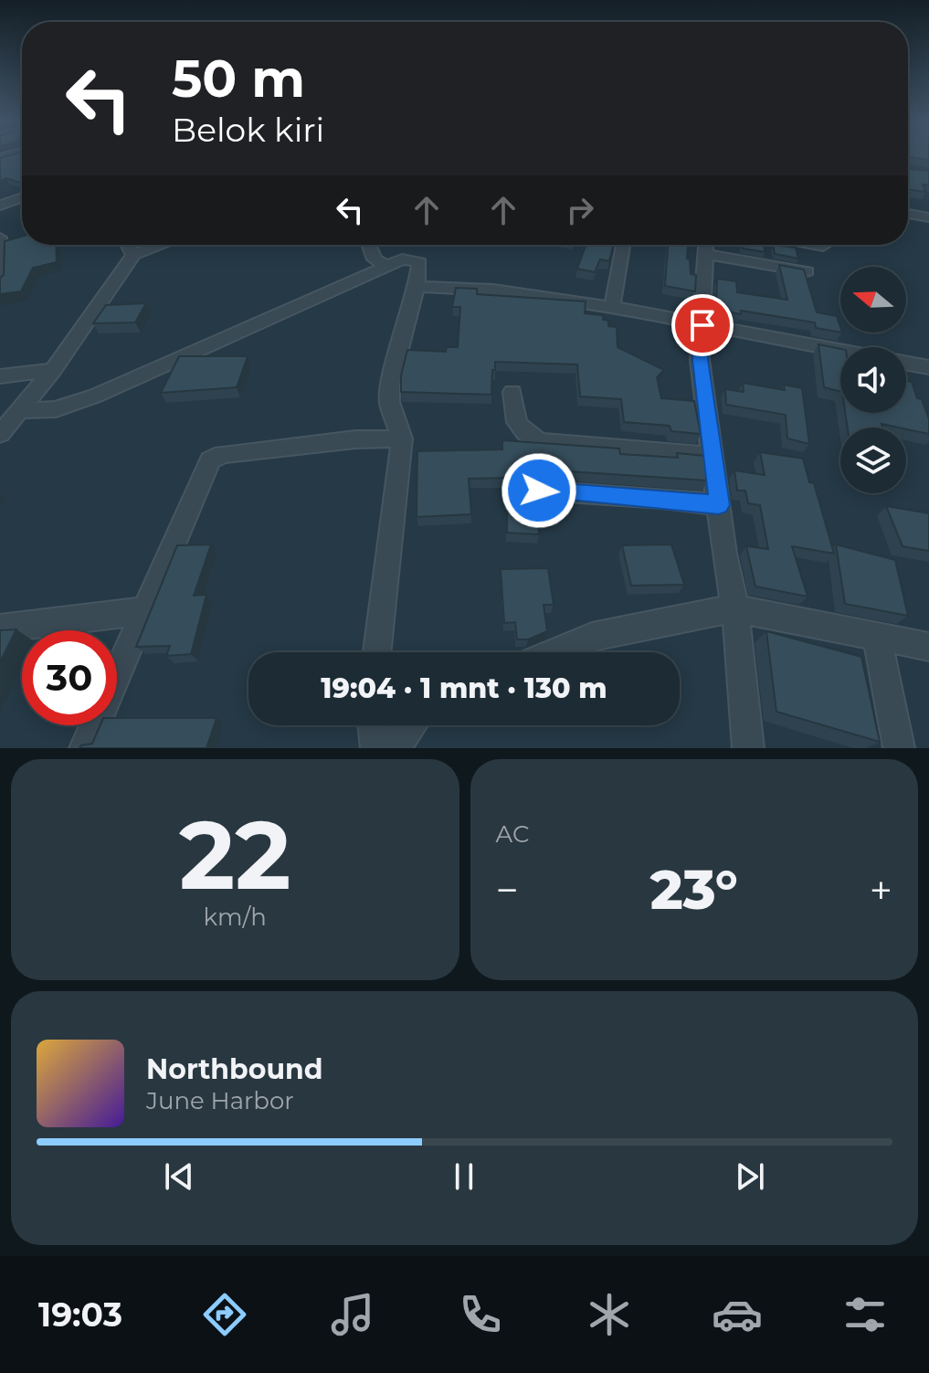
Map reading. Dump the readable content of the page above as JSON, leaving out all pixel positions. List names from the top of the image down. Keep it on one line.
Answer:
{"north":"left","page":{"turn":["50 m","Belok kiri"],"limit":"30","trip":"19:04 · 1 mnt · 130 m","tile":[["22","km/h"],"AC"],"heat":["−","23°","+"],"song":["Northbound","June Harbor"],"tabs":"19:03"}}
